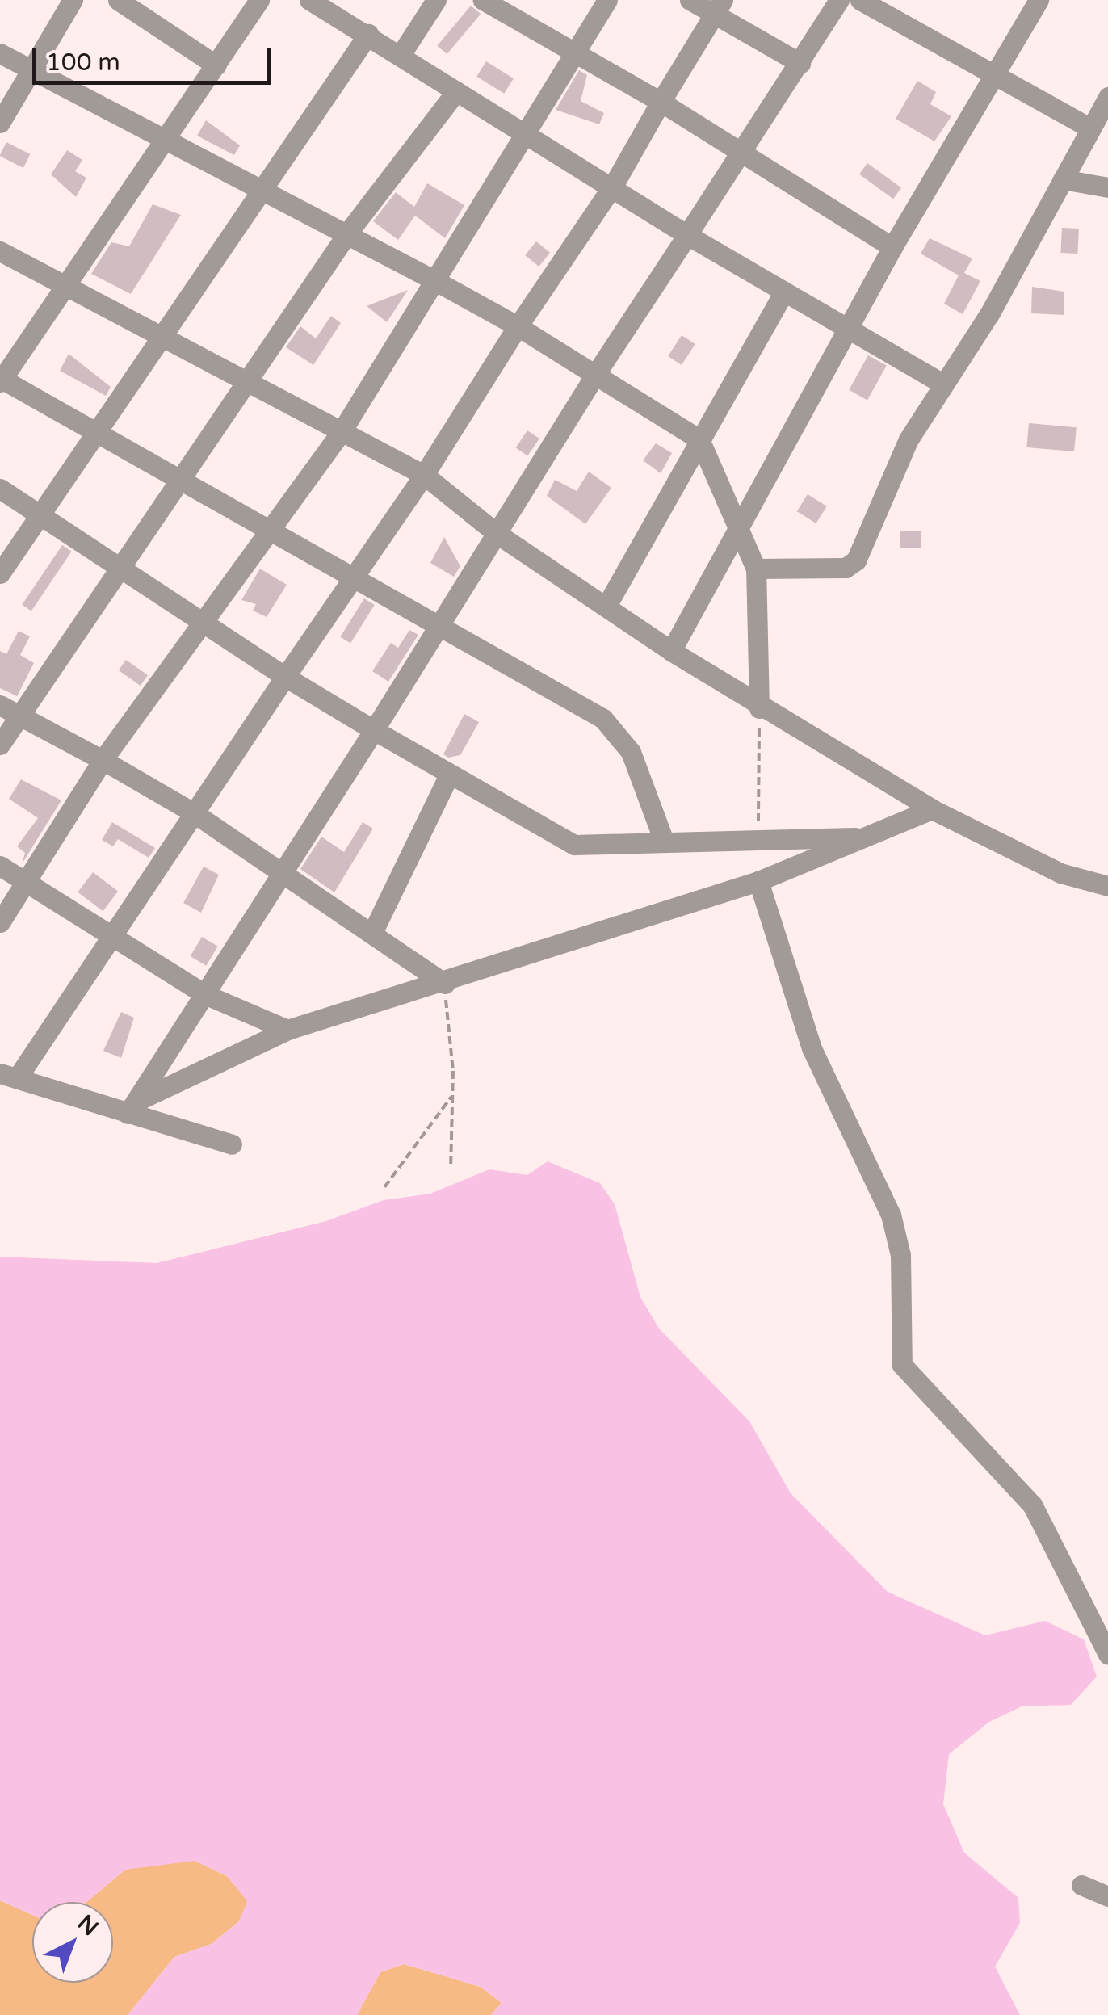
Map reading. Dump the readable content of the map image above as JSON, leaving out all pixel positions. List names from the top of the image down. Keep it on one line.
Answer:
{"scale_bar":"100 m","north":"top right"}
